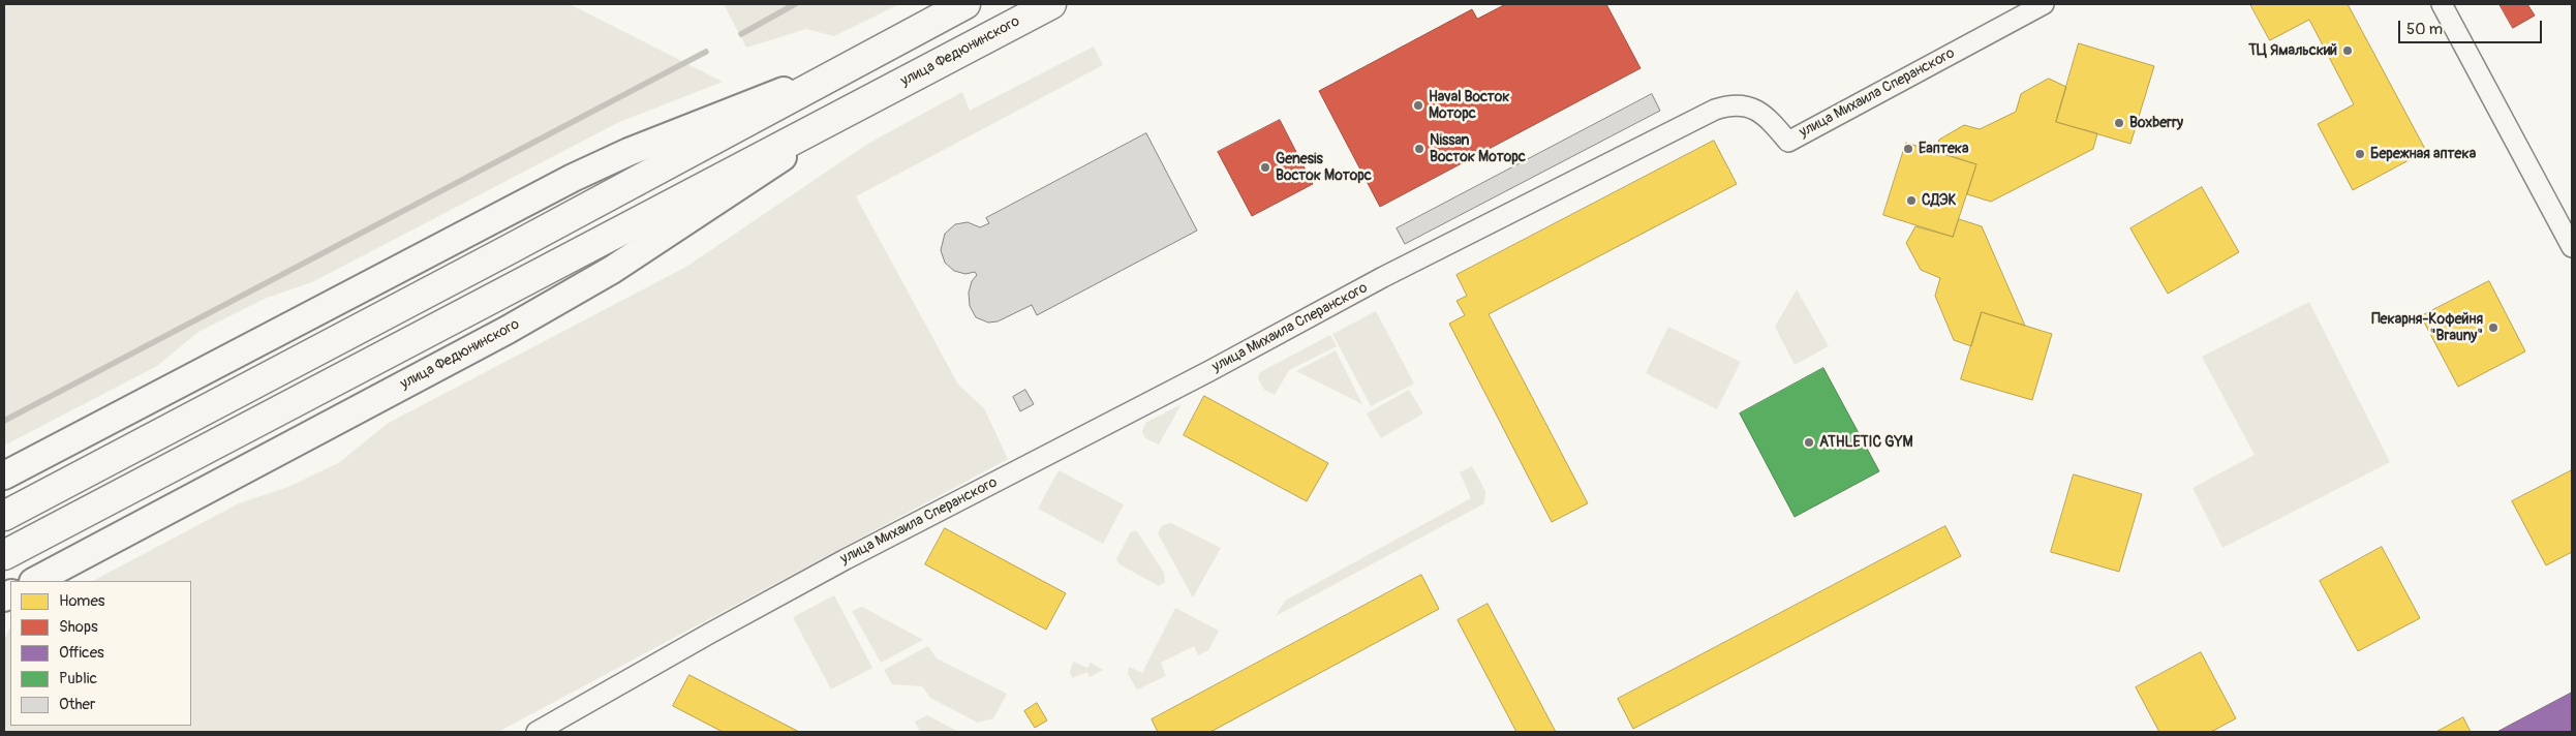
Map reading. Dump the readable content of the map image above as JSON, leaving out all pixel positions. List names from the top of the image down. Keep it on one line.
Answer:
{"streets":{"highway":["улица Федюнинского"],"street":["улица Михаила Сперанского"]},"places":["ТЦ Ямальский","Haval Восток Моторс","Boxberry","Nissan Восток Моторс","Еаптека","Бережная аптека","Genesis Восток Моторс","СДЭК","Пекарня-Кофейня \"Brauny\"","ATHLETIC GYM"],"legend":["Homes","Shops","Offices","Public","Other"],"scale_bar":"50 m"}
